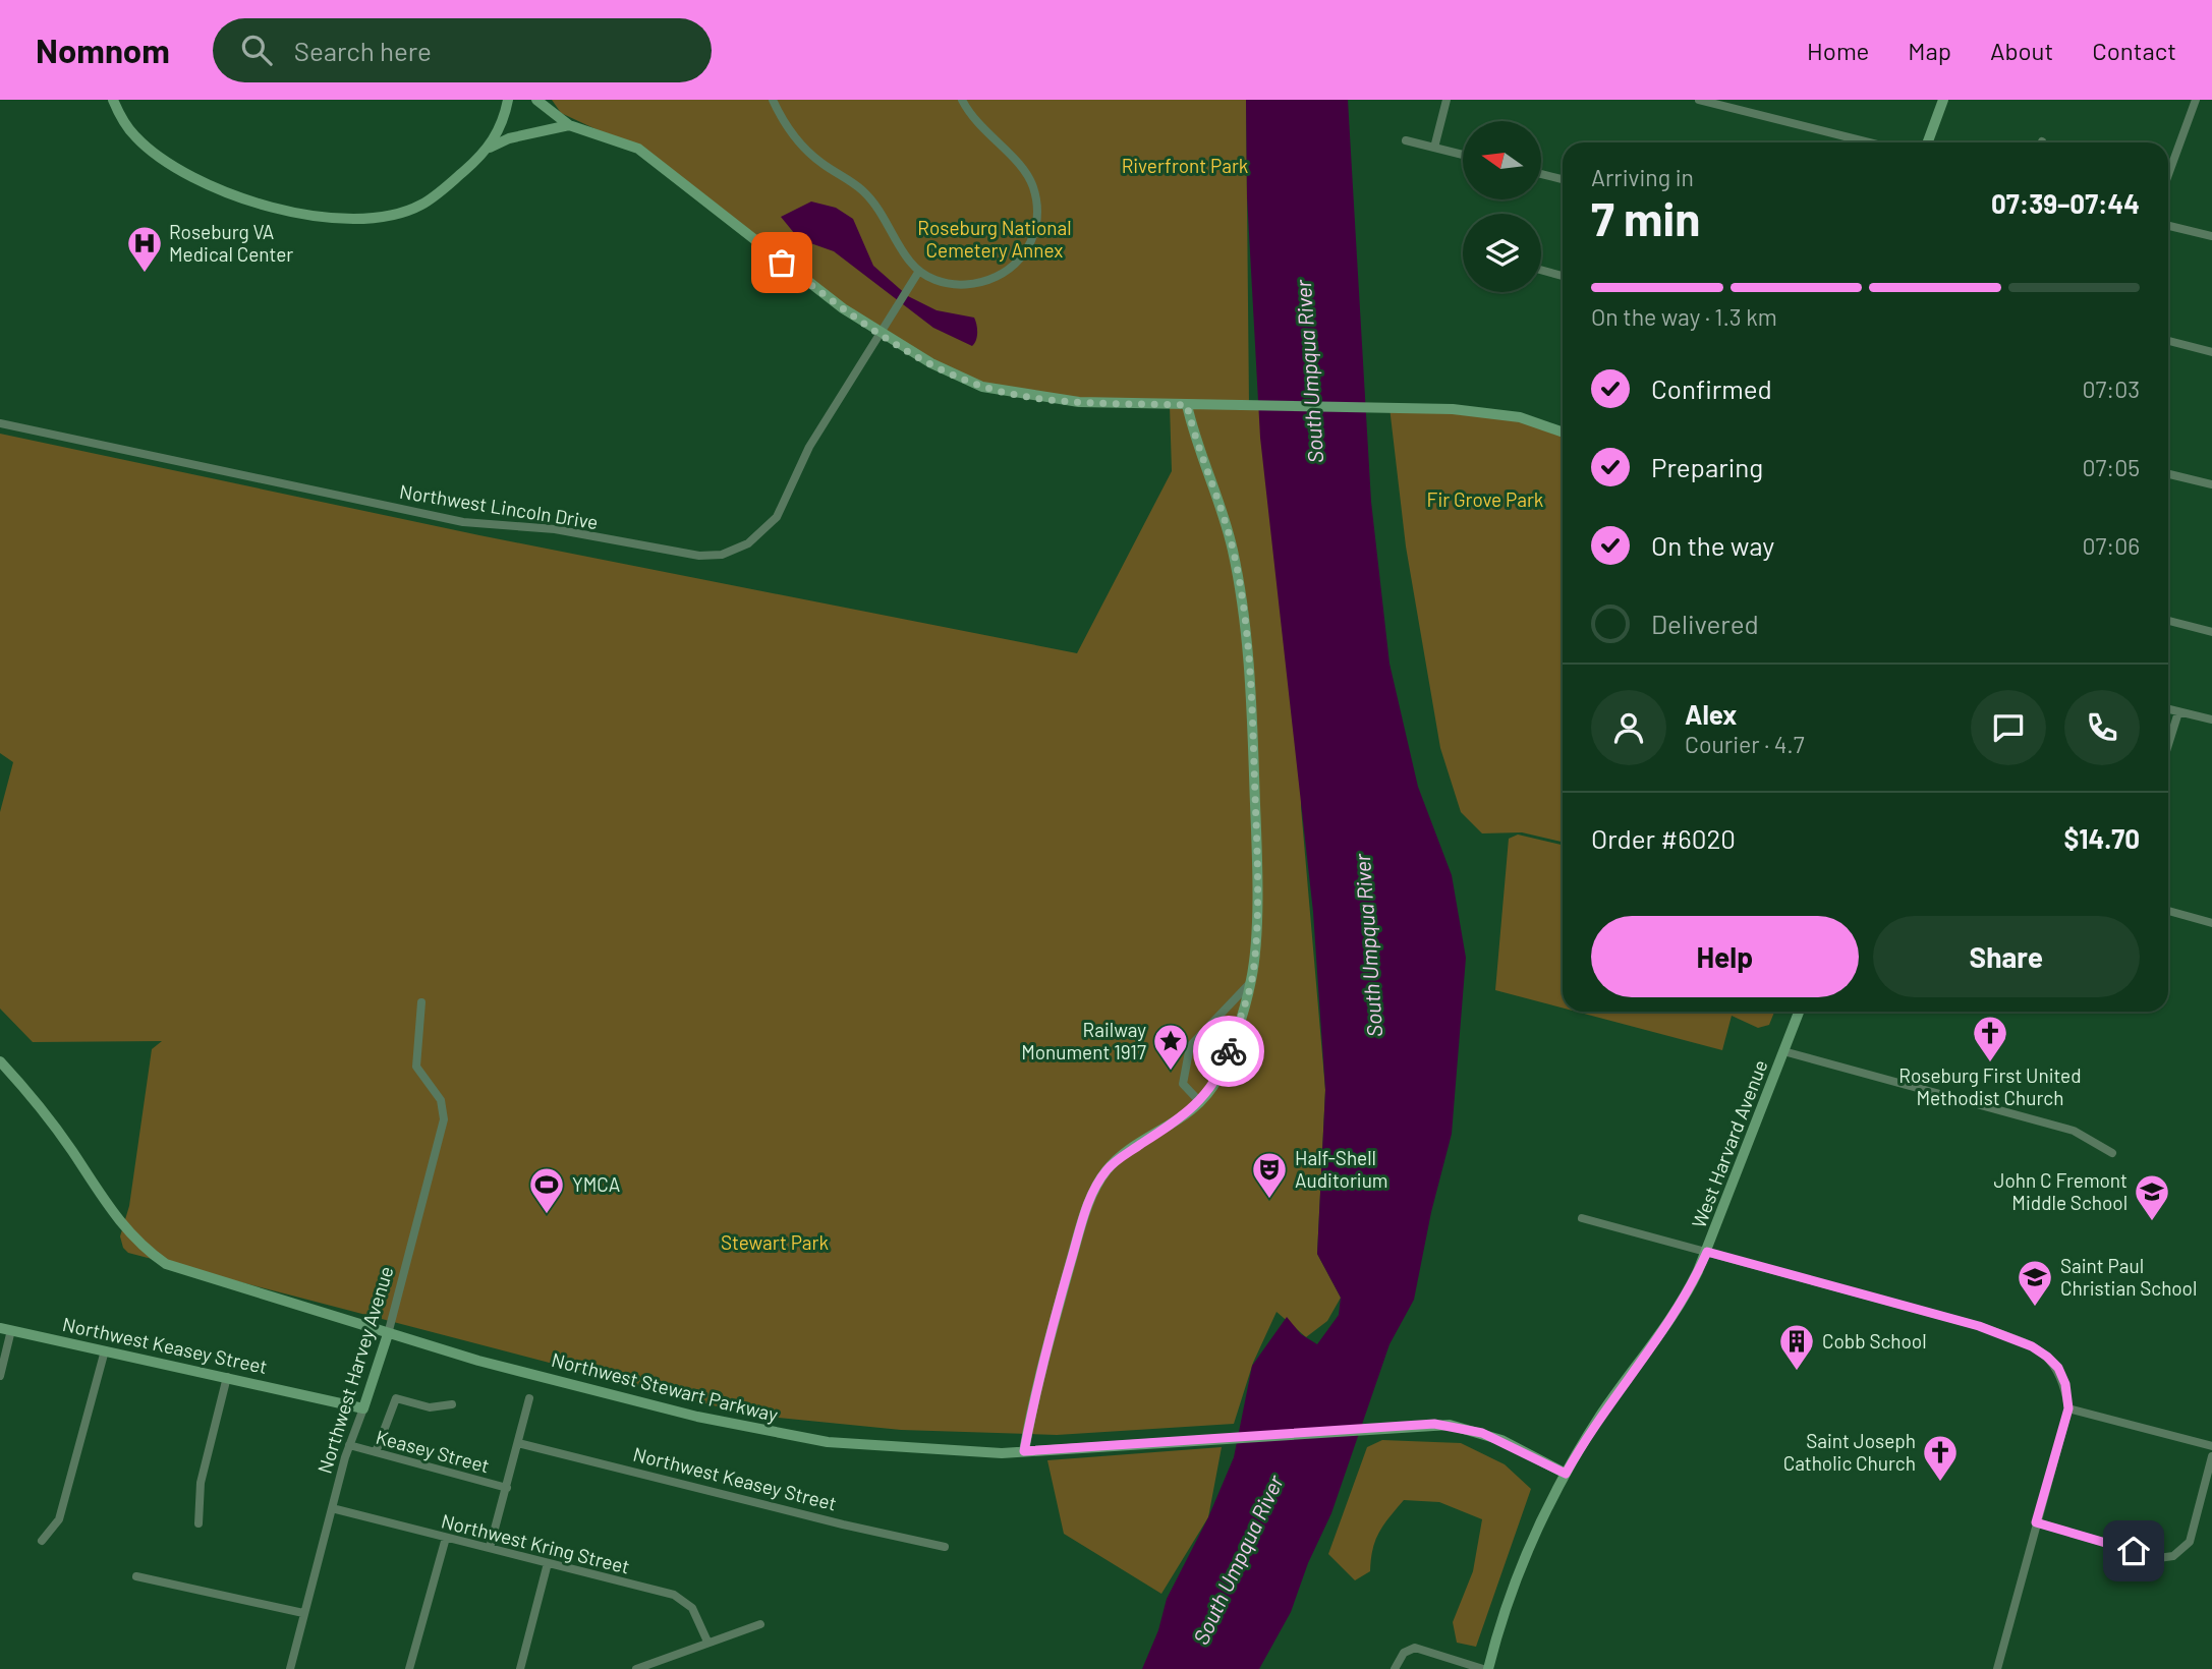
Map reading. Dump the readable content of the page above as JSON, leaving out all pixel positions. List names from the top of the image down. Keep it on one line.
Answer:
{"streets":{"street":["Northwest Lincoln Drive","West Harvard Avenue","Northwest Keasey Street","Northwest Harvey Avenue","Northwest Stewart Parkway","Keasey Street","Northwest Kring Street"]},"crossings":[["West Harvard Avenue","Northwest Stewart Parkway"],["Northwest Keasey Street","Northwest Harvey Avenue"],["Northwest Harvey Avenue","Northwest Stewart Parkway"],["Northwest Harvey Avenue","Keasey Street"],["Northwest Harvey Avenue","Northwest Kring Street"]],"water":["South Umpqua River"],"parks":["Riverfront Park","Roseburg National Cemetery Annex","Fir Grove Park","Stewart Park"],"places":{"hospital":["Roseburg VA Medical Center"],"church":["Roseburg First United Methodist Church","Saint Joseph Catholic Church"],"place":["Railway Monument 1917"],"theatre":["Half-Shell Auditorium"],"sports":["YMCA"],"school or university":["John C Fremont Middle School","Saint Paul Christian School"],"building":["Cobb School"]},"north":"left","page":{"header":"Nomnom","search":"Search here","nav":["Home","Map","About","Contact"],"heading":["7 min","Arriving in","07:39–07:44"],"panel":["Alex","Courier · 4.7","Order #6020","$14.70"],"bar":"On the way · 1.3 km","list":[["Confirmed","07:03"],["Preparing","07:05"],["On the way","07:06"],"Delivered"],"buttons":["Help","Share"]}}
